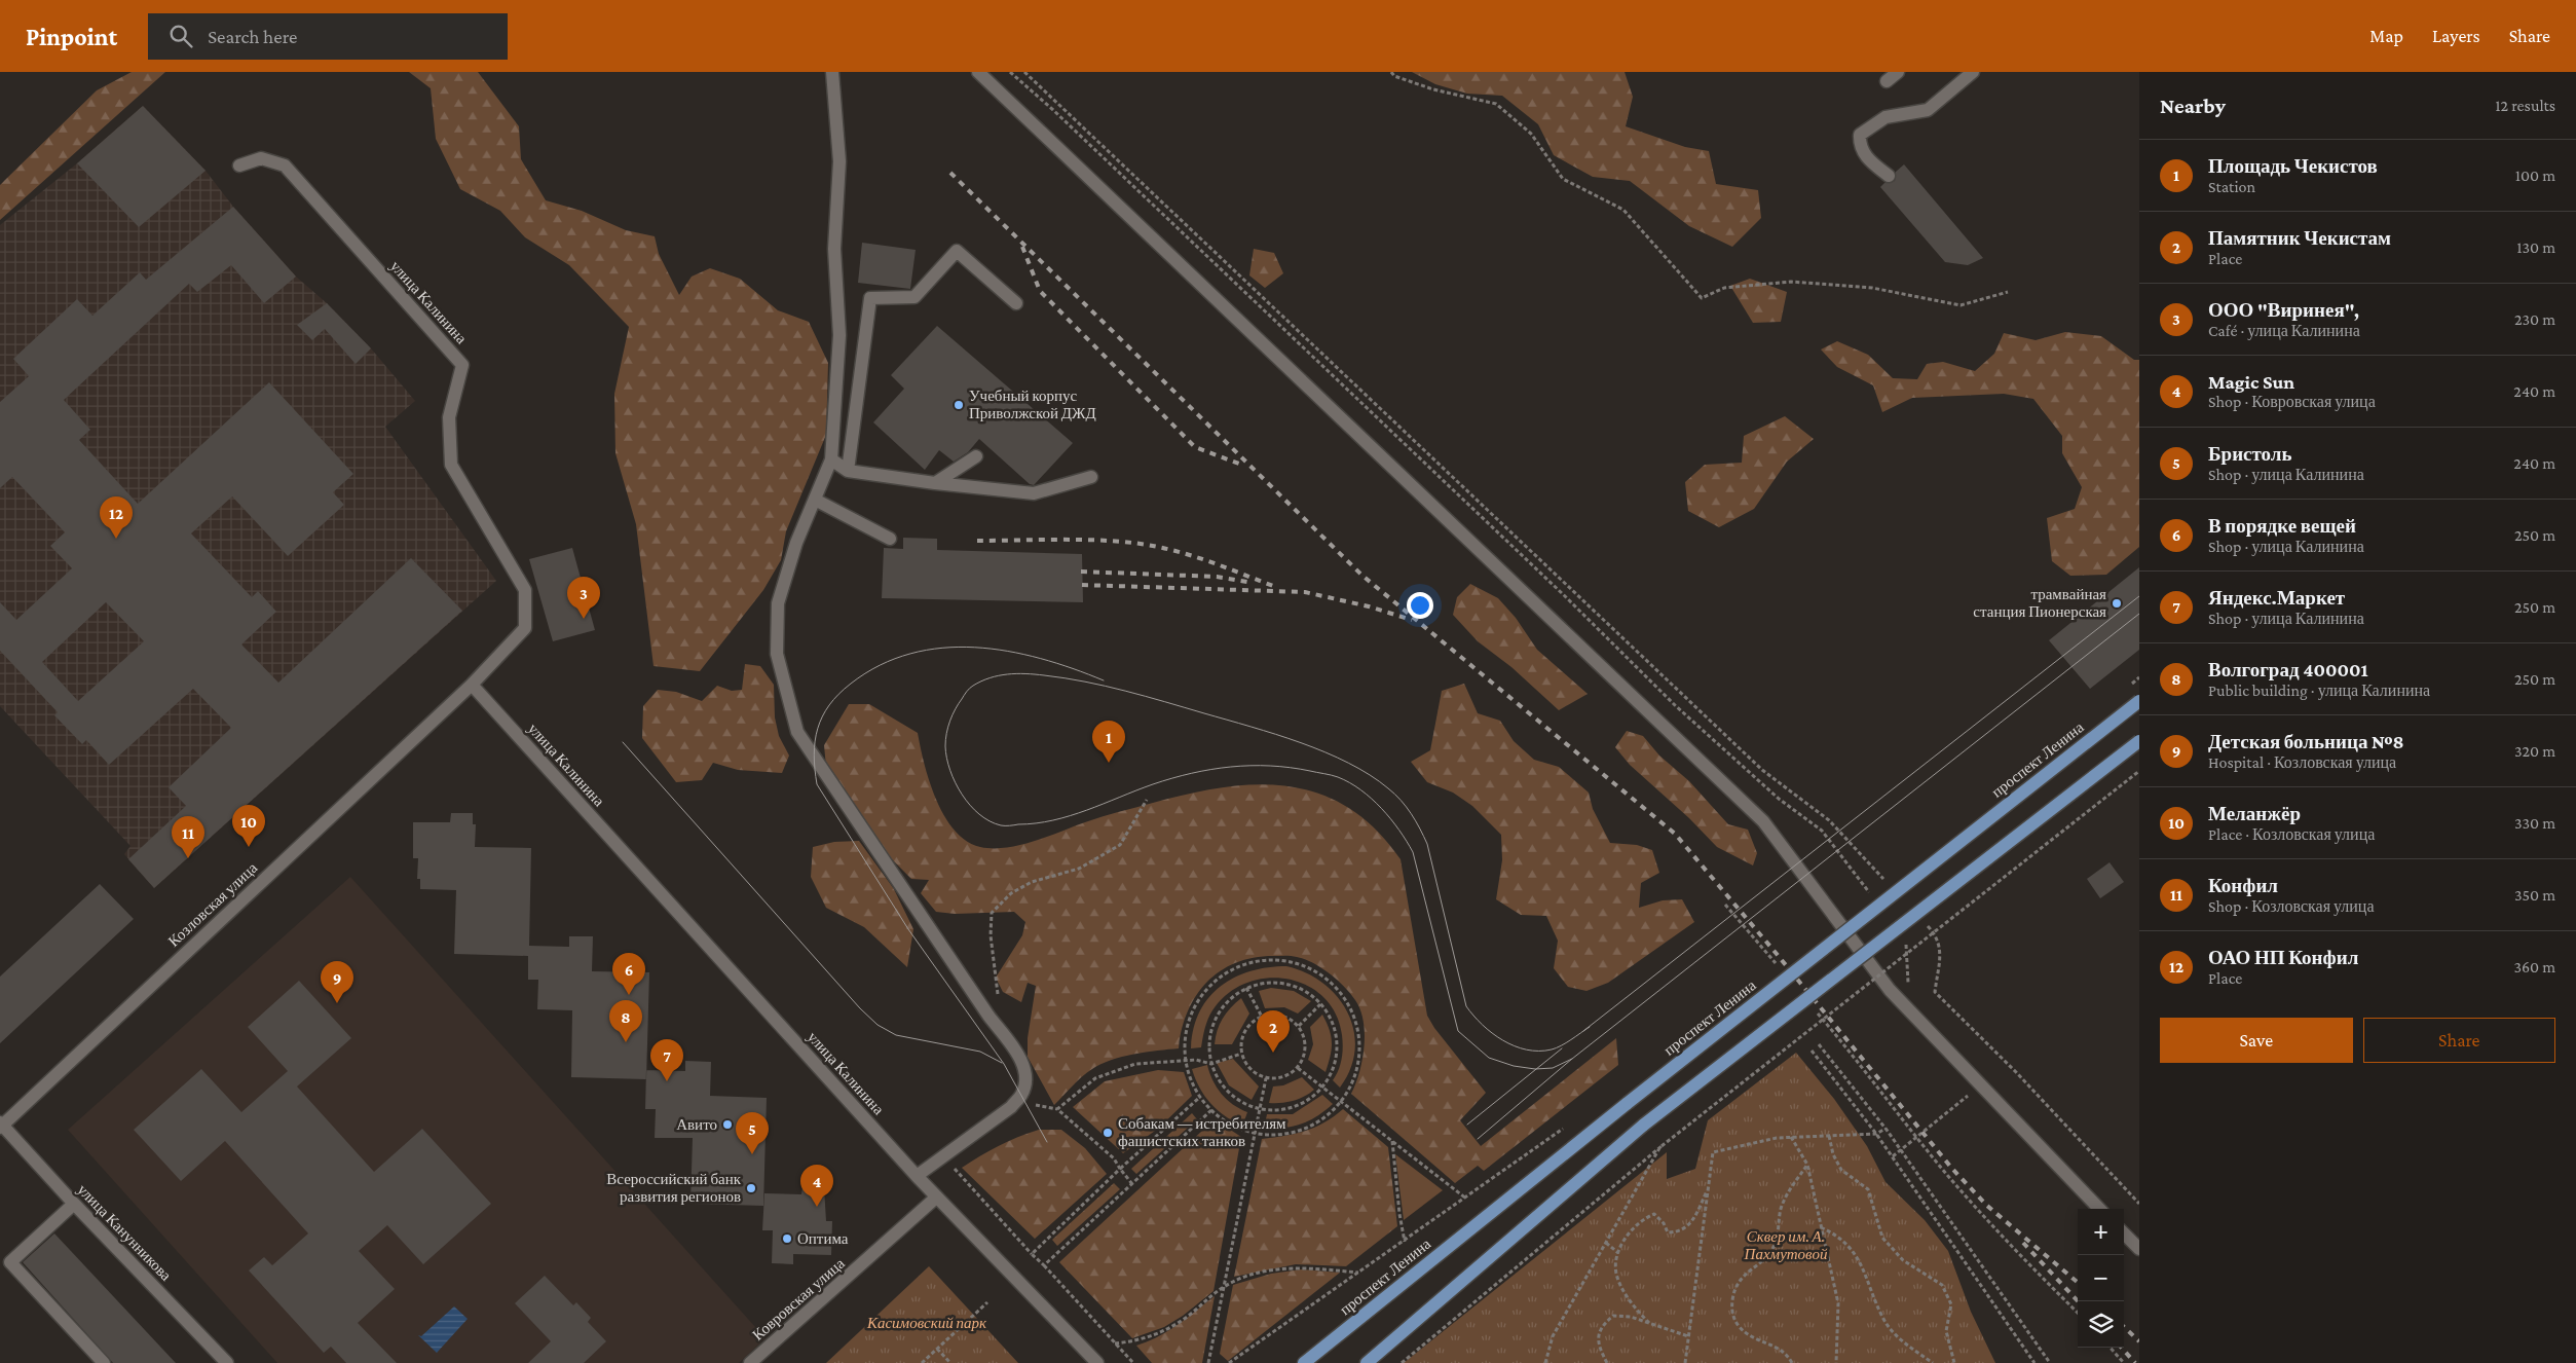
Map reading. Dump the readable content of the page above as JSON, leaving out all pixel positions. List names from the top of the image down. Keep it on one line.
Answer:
{"streets":{"main road":["проспект Ленина"],"street":["улица Калинина","Козловская улица","улица Канунникова","Ковровская улица"]},"crossings":[["улица Калинина","Козловская улица"],["улица Калинина","Ковровская улица"],["Козловская улица","улица Канунникова"]],"parks":["Сквер им. А. Пахмутовой","Касимовский парк"],"places":["Учебный корпус Приволжской ДЖД","трамвайная станция Пионерская","Авито","Собакам — истребителям фашистских танков","Всероссийский банк развития регионов","Оптима"],"page":{"header":"Pinpoint","search":"Search here","nav":["Map","Layers","Share"],"heading":["Nearby","12 results"],"list":[{"mark":"1","name":"Площадь Чекистов","note":"Station","value":"100 m"},{"mark":"2","name":"Памятник Чекистам","note":"Place","value":"130 m"},{"mark":"3","name":"ООО \"Виринея\",","note":"Café · улица Калинина","value":"230 m"},{"mark":"4","name":"Magic Sun","note":"Shop · Ковровская улица","value":"240 m"},{"mark":"5","name":"Бристоль","note":"Shop · улица Калинина","value":"240 m"},{"mark":"6","name":"В порядке вещей","note":"Shop · улица Калинина","value":"250 m"},{"mark":"7","name":"Яндекс.Маркет","note":"Shop · улица Калинина","value":"250 m"},{"mark":"8","name":"Волгоград 400001","note":"Public building · улица Калинина","value":"250 m"},{"mark":"9","name":"Детская больница №8","note":"Hospital · Козловская улица","value":"320 m"},{"mark":"10","name":"Меланжёр","note":"Place · Козловская улица","value":"330 m"},{"mark":"11","name":"Конфил","note":"Shop · Козловская улица","value":"350 m"},{"mark":"12","name":"ОАО НП Конфил","note":"Place","value":"360 m"}],"pins":["12","3","1","10","11","6","9","8","2","7","5","4"],"buttons":["Save","Share"],"map_buttons":["+","−"]}}
